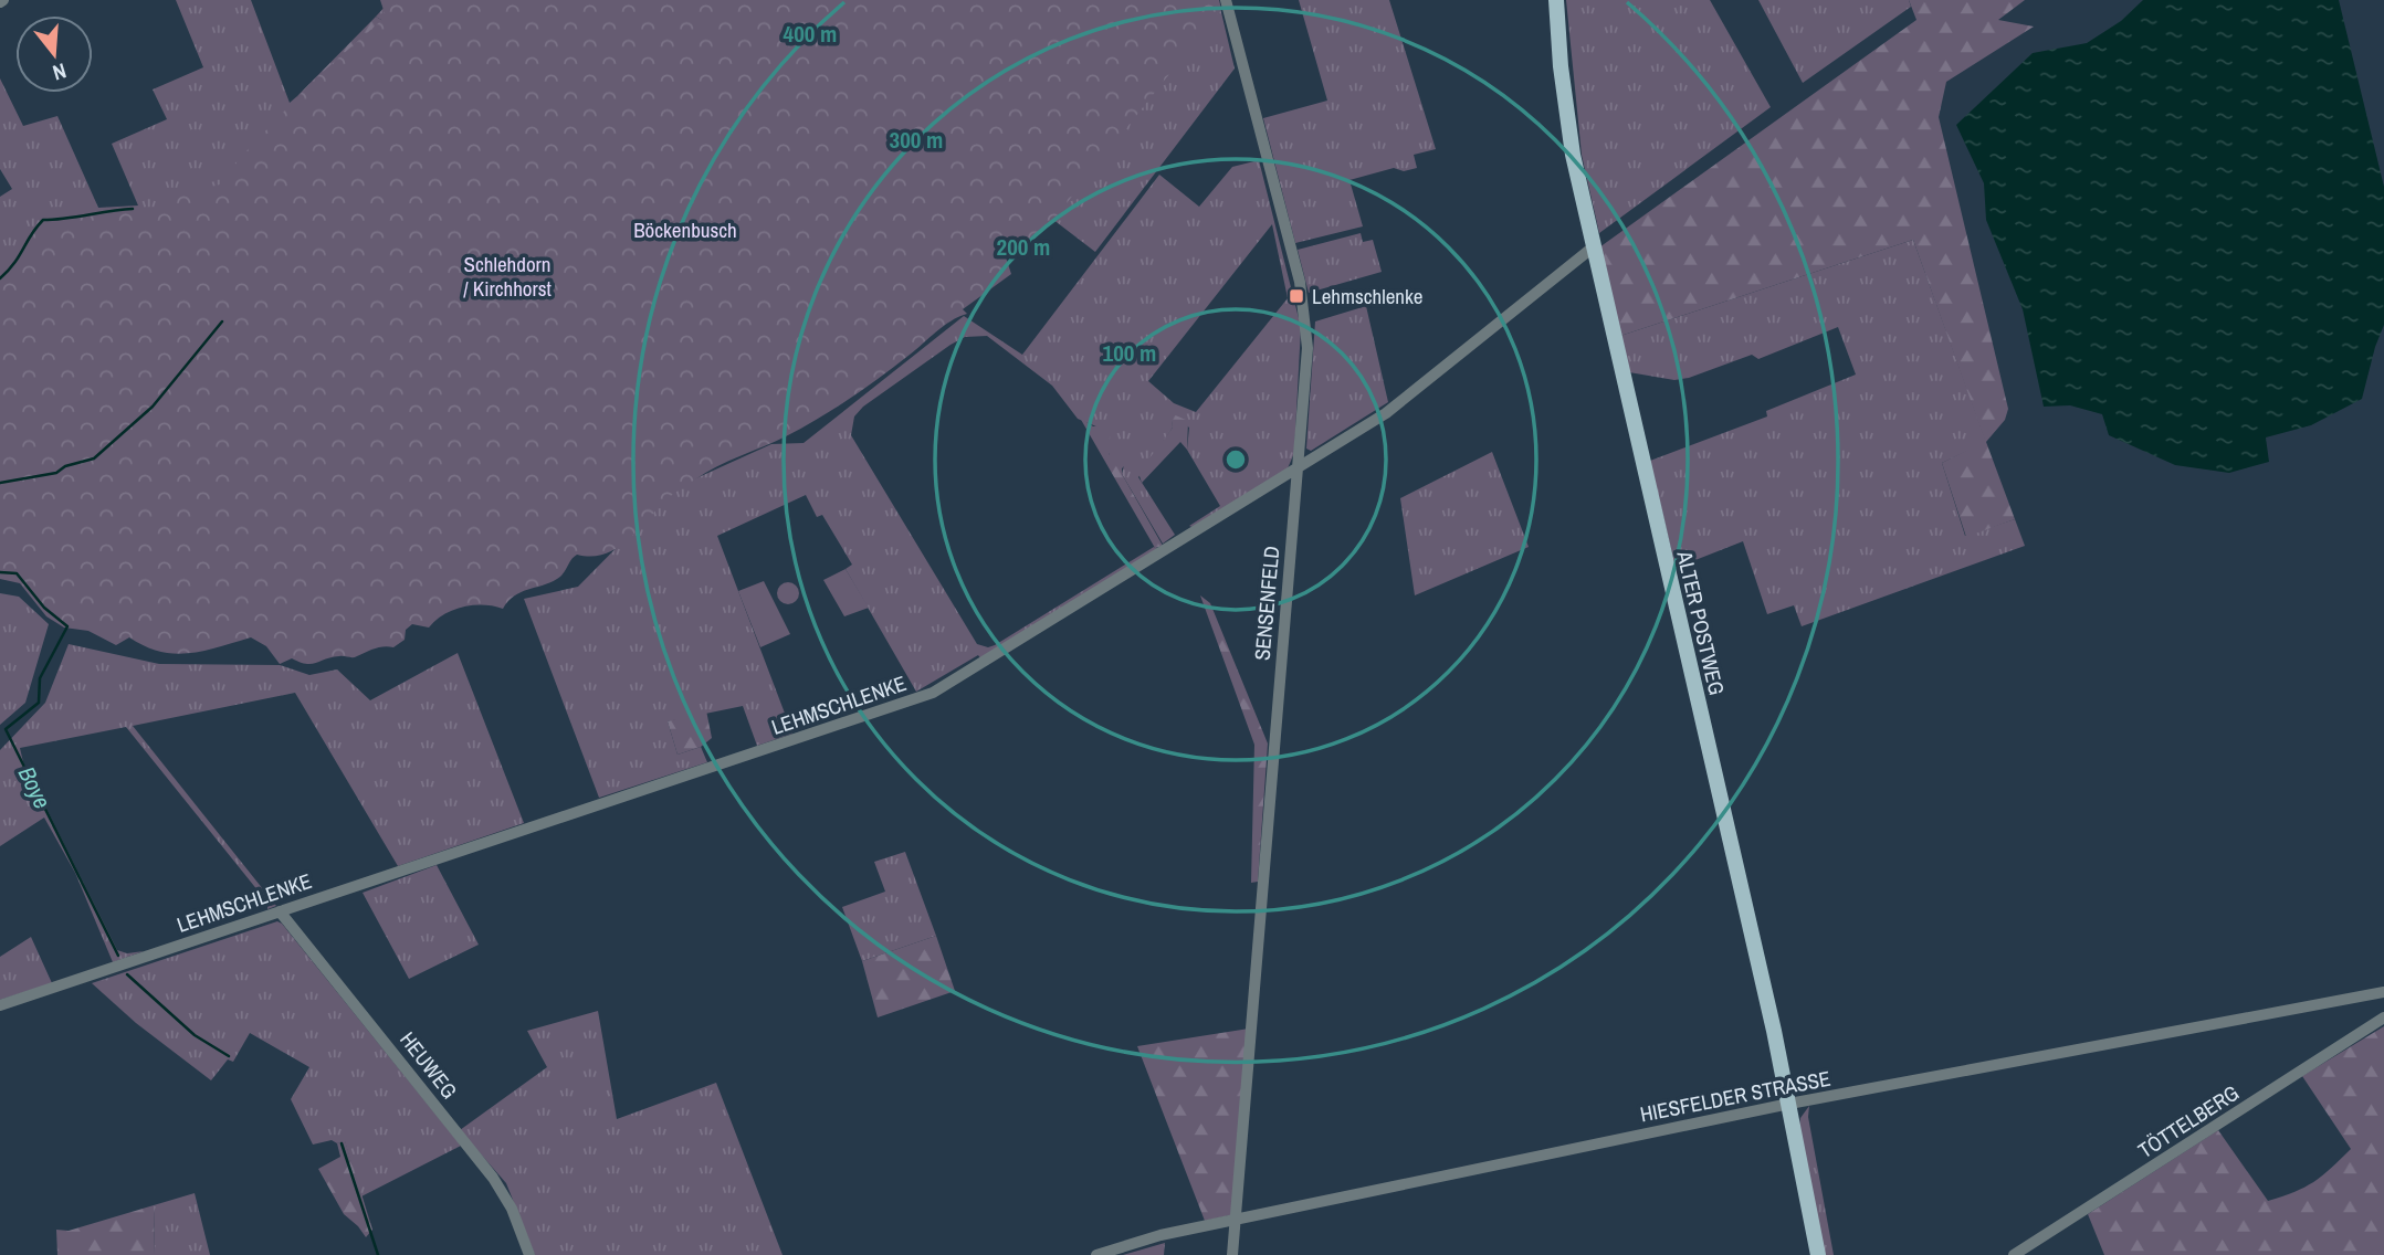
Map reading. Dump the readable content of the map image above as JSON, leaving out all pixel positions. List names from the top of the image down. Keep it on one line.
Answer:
{"streets":{"main road":["ALTER POSTWEG"],"street":["SENSENFELD","LEHMSCHLENKE","HEUWEG","HIESFELDER STRASSE","TÖTTELBERG"]},"crossings":[["SENSENFELD","LEHMSCHLENKE"],["SENSENFELD","HIESFELDER STRASSE"],["ALTER POSTWEG","LEHMSCHLENKE"],["ALTER POSTWEG","HIESFELDER STRASSE"],["LEHMSCHLENKE","HEUWEG"]],"water":["Boye"],"parks":["Böckenbusch","Schlehdorn / Kirchhorst"],"places":{"transit":["Lehmschlenke"]},"north":"bottom","rings":["400 m","300 m","200 m","100 m"]}
